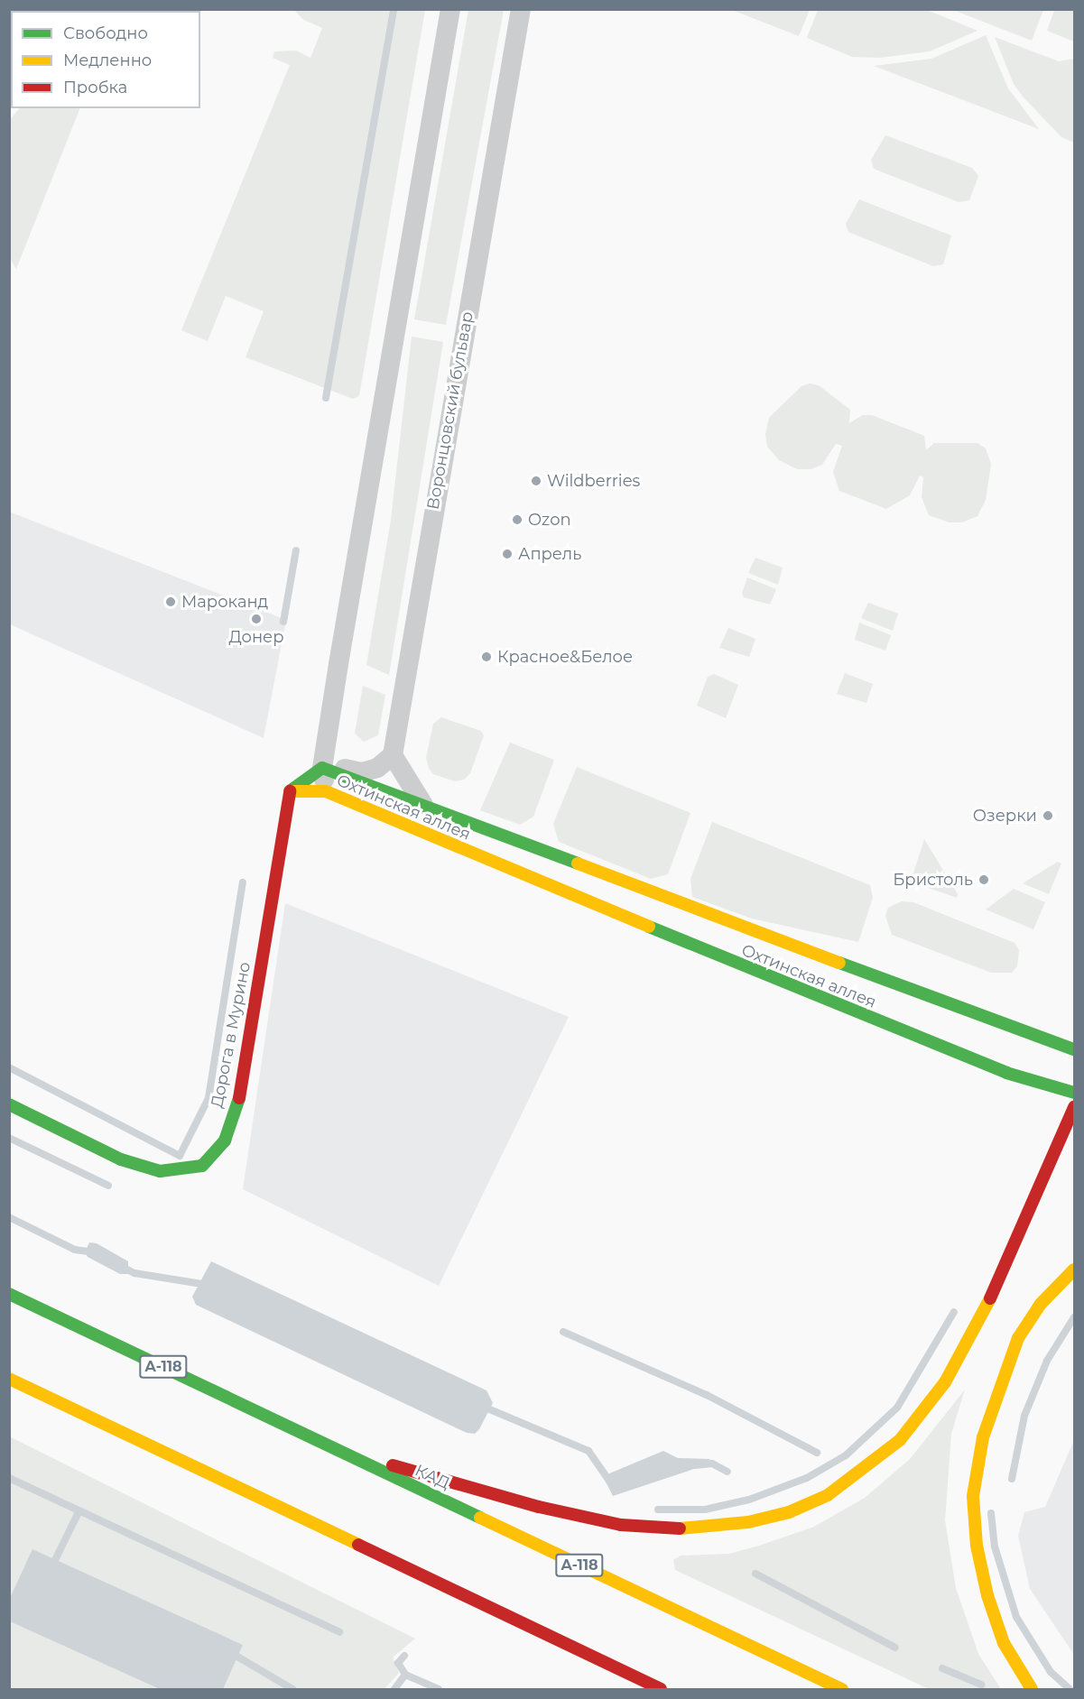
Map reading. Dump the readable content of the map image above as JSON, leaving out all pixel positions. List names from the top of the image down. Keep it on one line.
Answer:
{"streets":{"main road":["Охтинская аллея","Дорога в Мурино","А-118","КАД"],"street":["Воронцовский бульвар"]},"crossings":[["Охтинская аллея","Дорога в Мурино"]],"places":["Wildberries","Ozon","Апрель","Мароканд","Донер","Красное&Белое","Озерки","Бристоль"],"legend":["Свободно","Медленно","Пробка"]}
